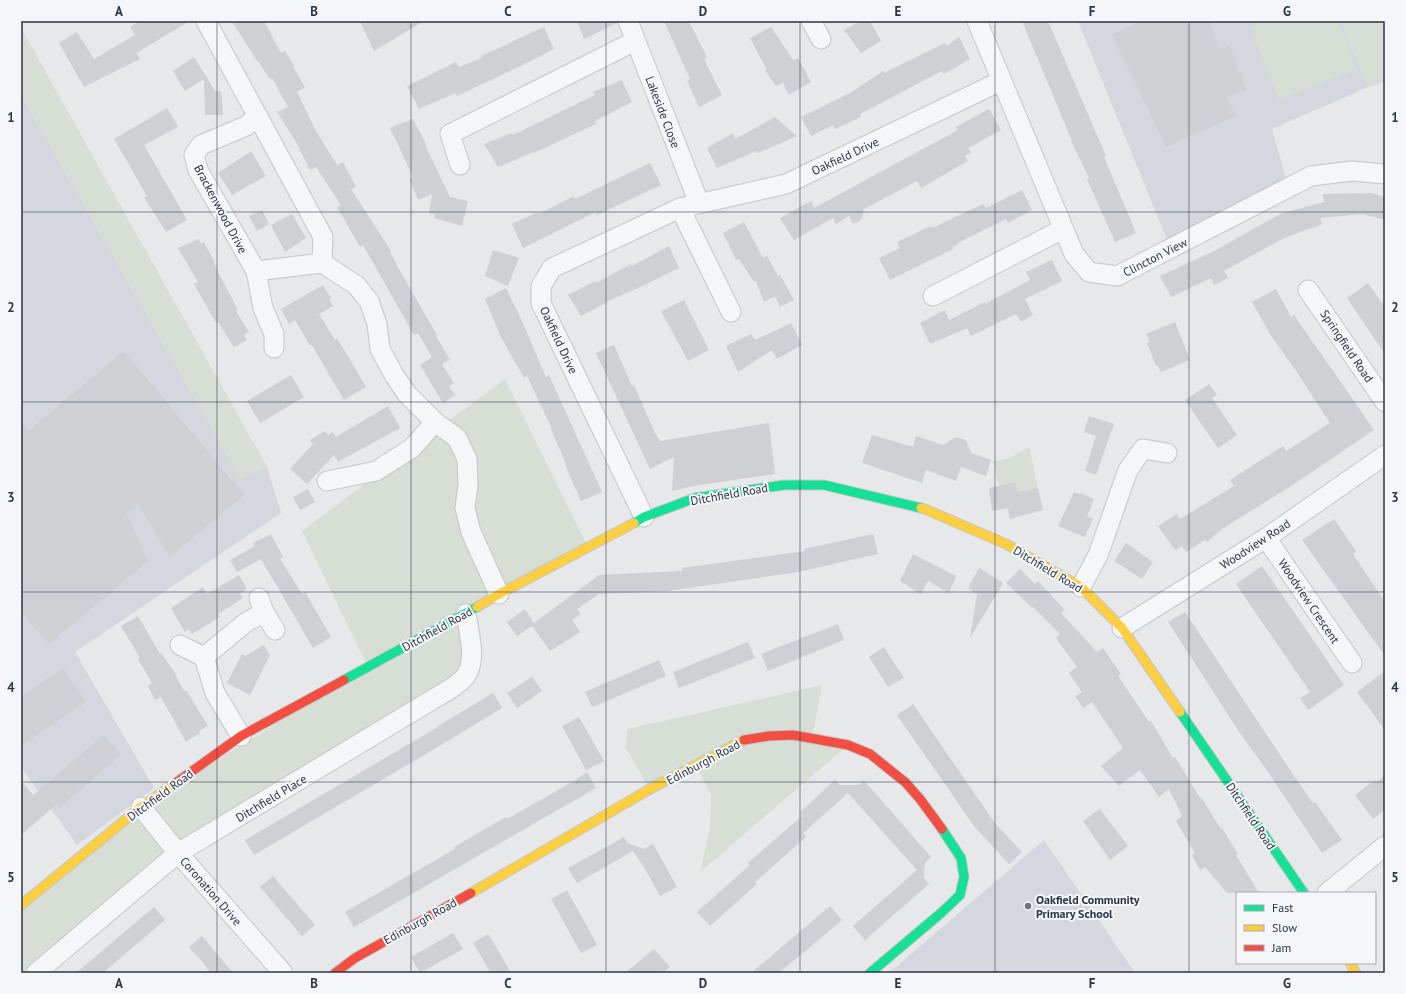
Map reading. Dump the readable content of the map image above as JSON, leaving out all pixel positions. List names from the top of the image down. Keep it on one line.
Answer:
{"streets":{"street":["Lakeside Close","Oakfield Drive","Brackenwood Drive","Clincton View","Springfield Road","Ditchfield Road","Woodview Road","Woodview Crescent","Edinburgh Road","Ditchfield Place","Coronation Drive"]},"crossings":[["Lakeside Close","Oakfield Drive"],["Oakfield Drive","Clincton View"],["Oakfield Drive","Ditchfield Road"],["Ditchfield Road","Woodview Road"],["Ditchfield Road","Ditchfield Place"],["Ditchfield Road","Coronation Drive"],["Woodview Road","Woodview Crescent"],["Ditchfield Place","Coronation Drive"]],"places":["Oakfield Community Primary School"],"legend":["Fast","Slow","Jam"],"grid":{"columns":["A","B","C","D","E","F","G"],"rows":["1","2","3","4","5"]}}
